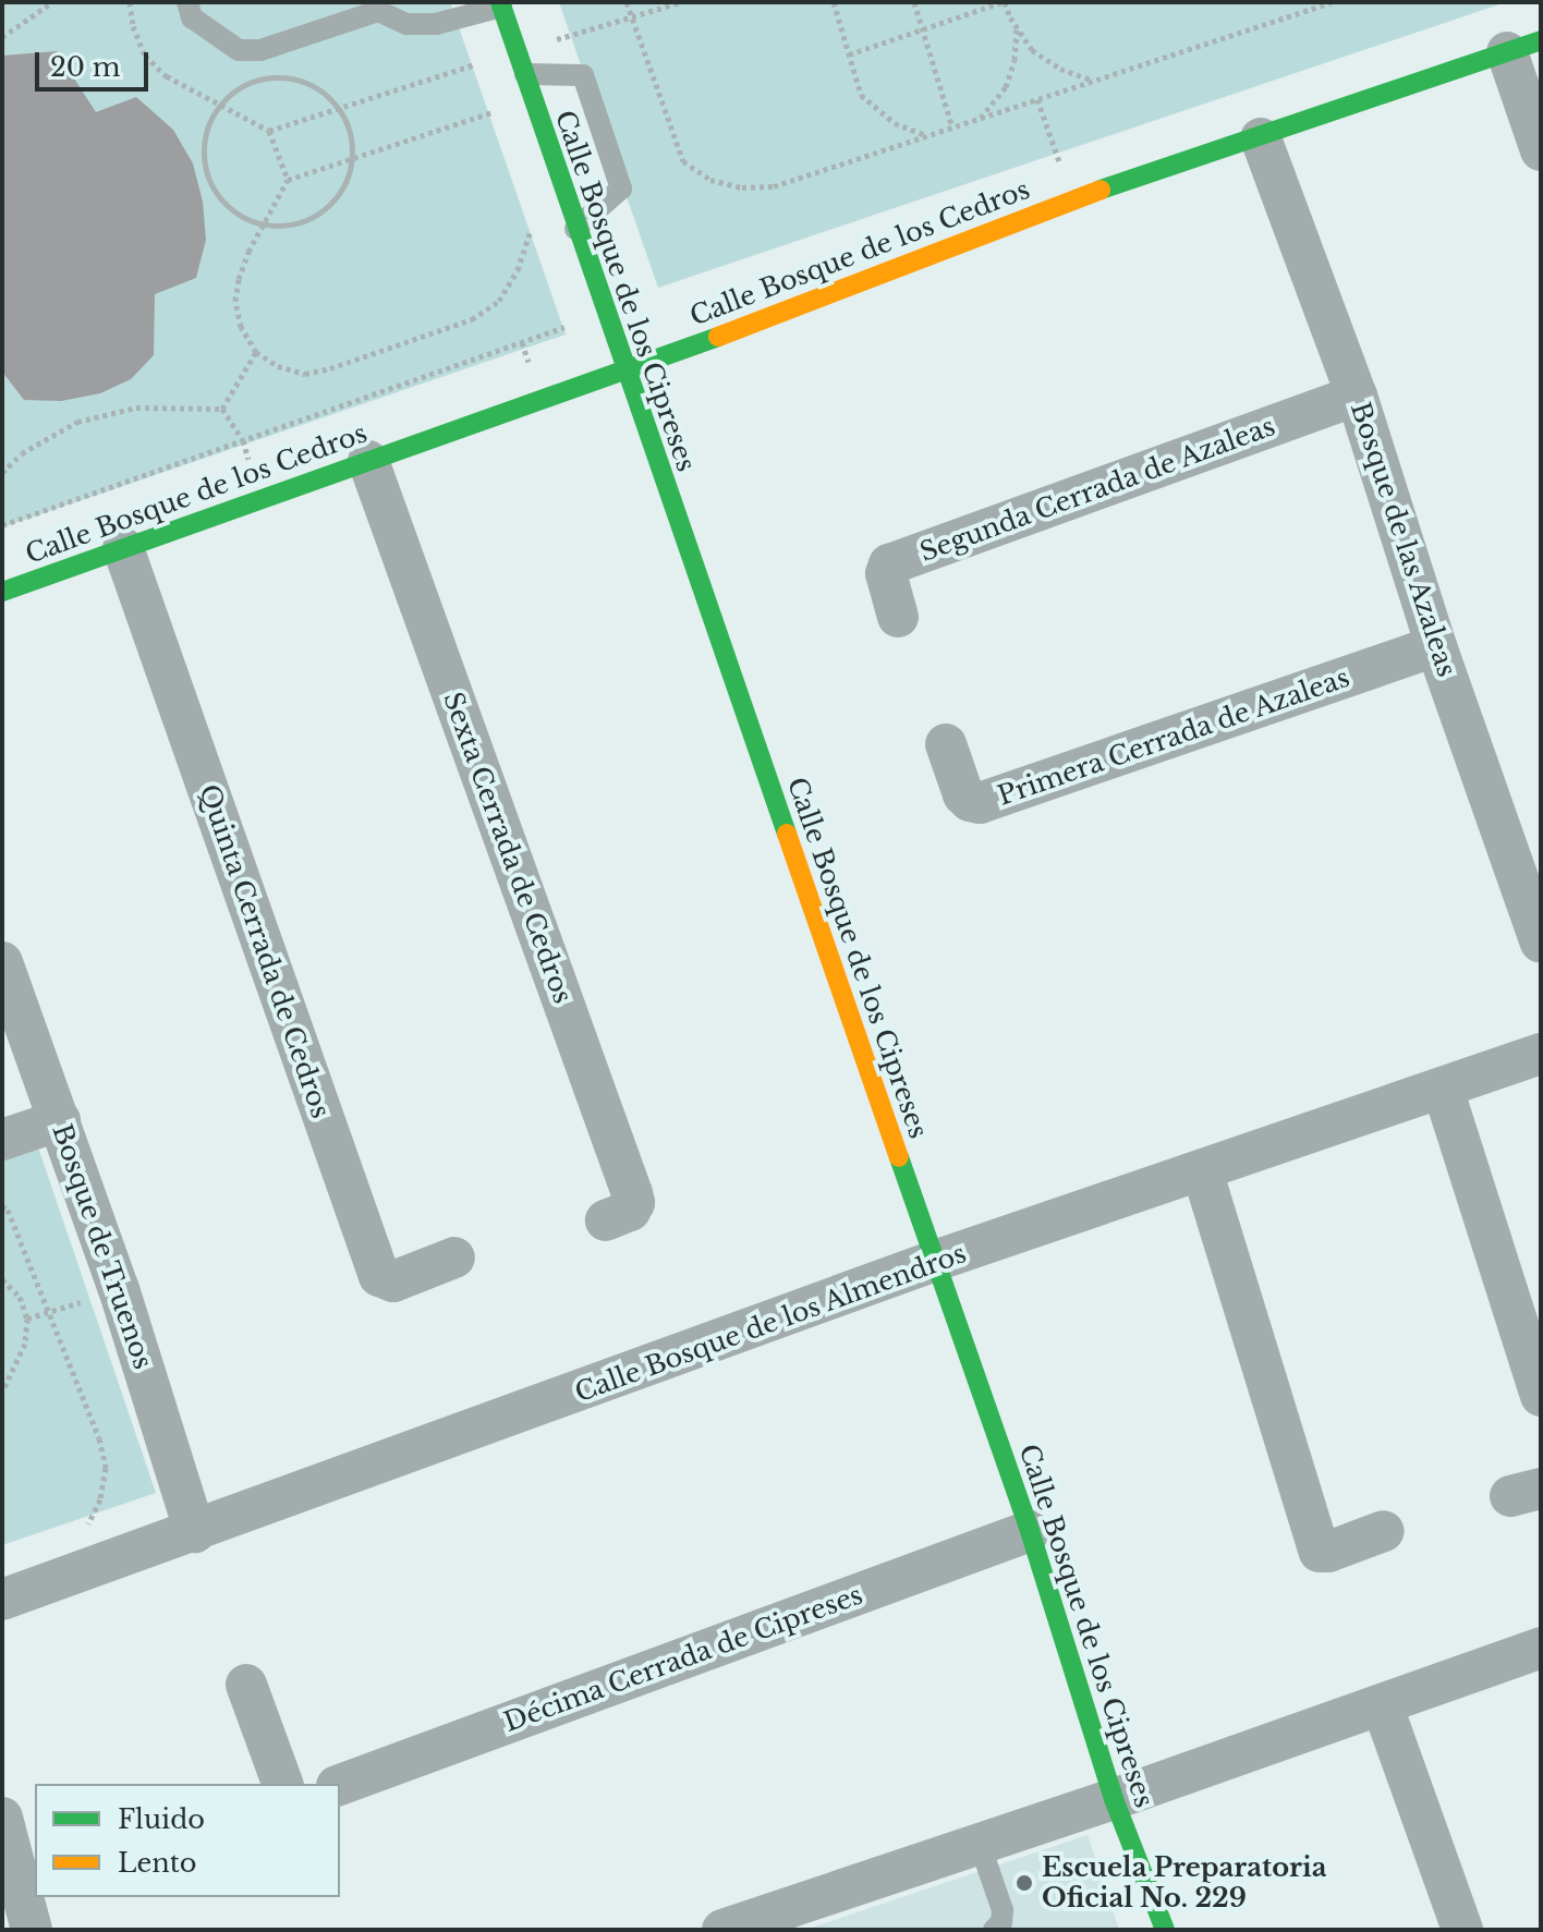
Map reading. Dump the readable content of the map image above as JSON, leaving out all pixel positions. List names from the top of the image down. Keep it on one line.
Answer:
{"streets":{"street":["Calle Bosque de los Cedros","Calle Bosque de los Cipreses","Segunda Cerrada de Azaleas","Bosque de las Azaleas","Primera Cerrada de Azaleas","Sexta Cerrada de Cedros","Quinta Cerrada de Cedros","Bosque de Truenos","Calle Bosque de los Almendros","Décima Cerrada de Cipreses"]},"crossings":[["Calle Bosque de los Cedros","Calle Bosque de los Cipreses"],["Calle Bosque de los Cedros","Bosque de las Azaleas"],["Calle Bosque de los Cedros","Sexta Cerrada de Cedros"],["Calle Bosque de los Cedros","Quinta Cerrada de Cedros"],["Calle Bosque de los Cipreses","Calle Bosque de los Almendros"],["Calle Bosque de los Cipreses","Décima Cerrada de Cipreses"],["Segunda Cerrada de Azaleas","Bosque de las Azaleas"],["Bosque de las Azaleas","Primera Cerrada de Azaleas"],["Bosque de Truenos","Calle Bosque de los Almendros"]],"places":["Escuela Preparatoria Oficial No. 229"],"legend":["Fluido","Lento"],"scale_bar":"20 m"}
